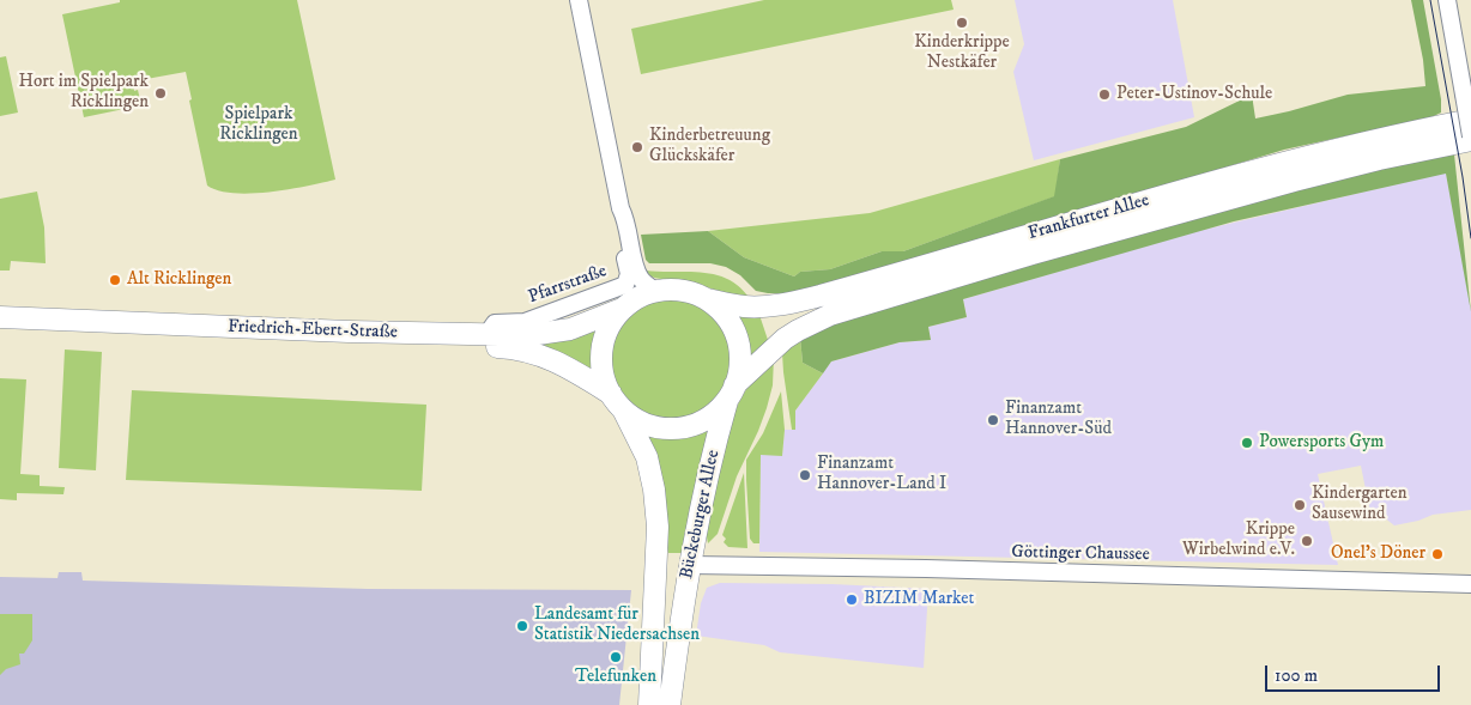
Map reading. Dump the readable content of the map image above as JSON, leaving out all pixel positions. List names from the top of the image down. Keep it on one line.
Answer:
{"streets":{"main road":["Frankfurter Allee","Friedrich-Ebert-Straße","Bückeburger Allee"],"street":["Pfarrstraße","Göttinger Chaussee"]},"crossings":[["Frankfurter Allee","Pfarrstraße"],["Frankfurter Allee","Friedrich-Ebert-Straße"],["Frankfurter Allee","Bückeburger Allee"],["Pfarrstraße","Friedrich-Ebert-Straße"],["Pfarrstraße","Bückeburger Allee"],["Friedrich-Ebert-Straße","Bückeburger Allee"],["Bückeburger Allee","Göttinger Chaussee"]],"parks":["Spielpark Ricklingen"],"places":["Kinderkrippe Nestkäfer","Hort im Spielpark Ricklingen","Peter-Ustinov-Schule","Kinderbetreuung Glückskäfer","Alt Ricklingen","Finanzamt Hannover-Süd","Powersports Gym","Finanzamt Hannover-Land I","Kindergarten Sausewind","Krippe Wirbelwind e.V.","Onel's Döner","BIZIM Market","Landesamt für Statistik Niedersachsen","Telefunken"],"scale_bar":"100 m"}
